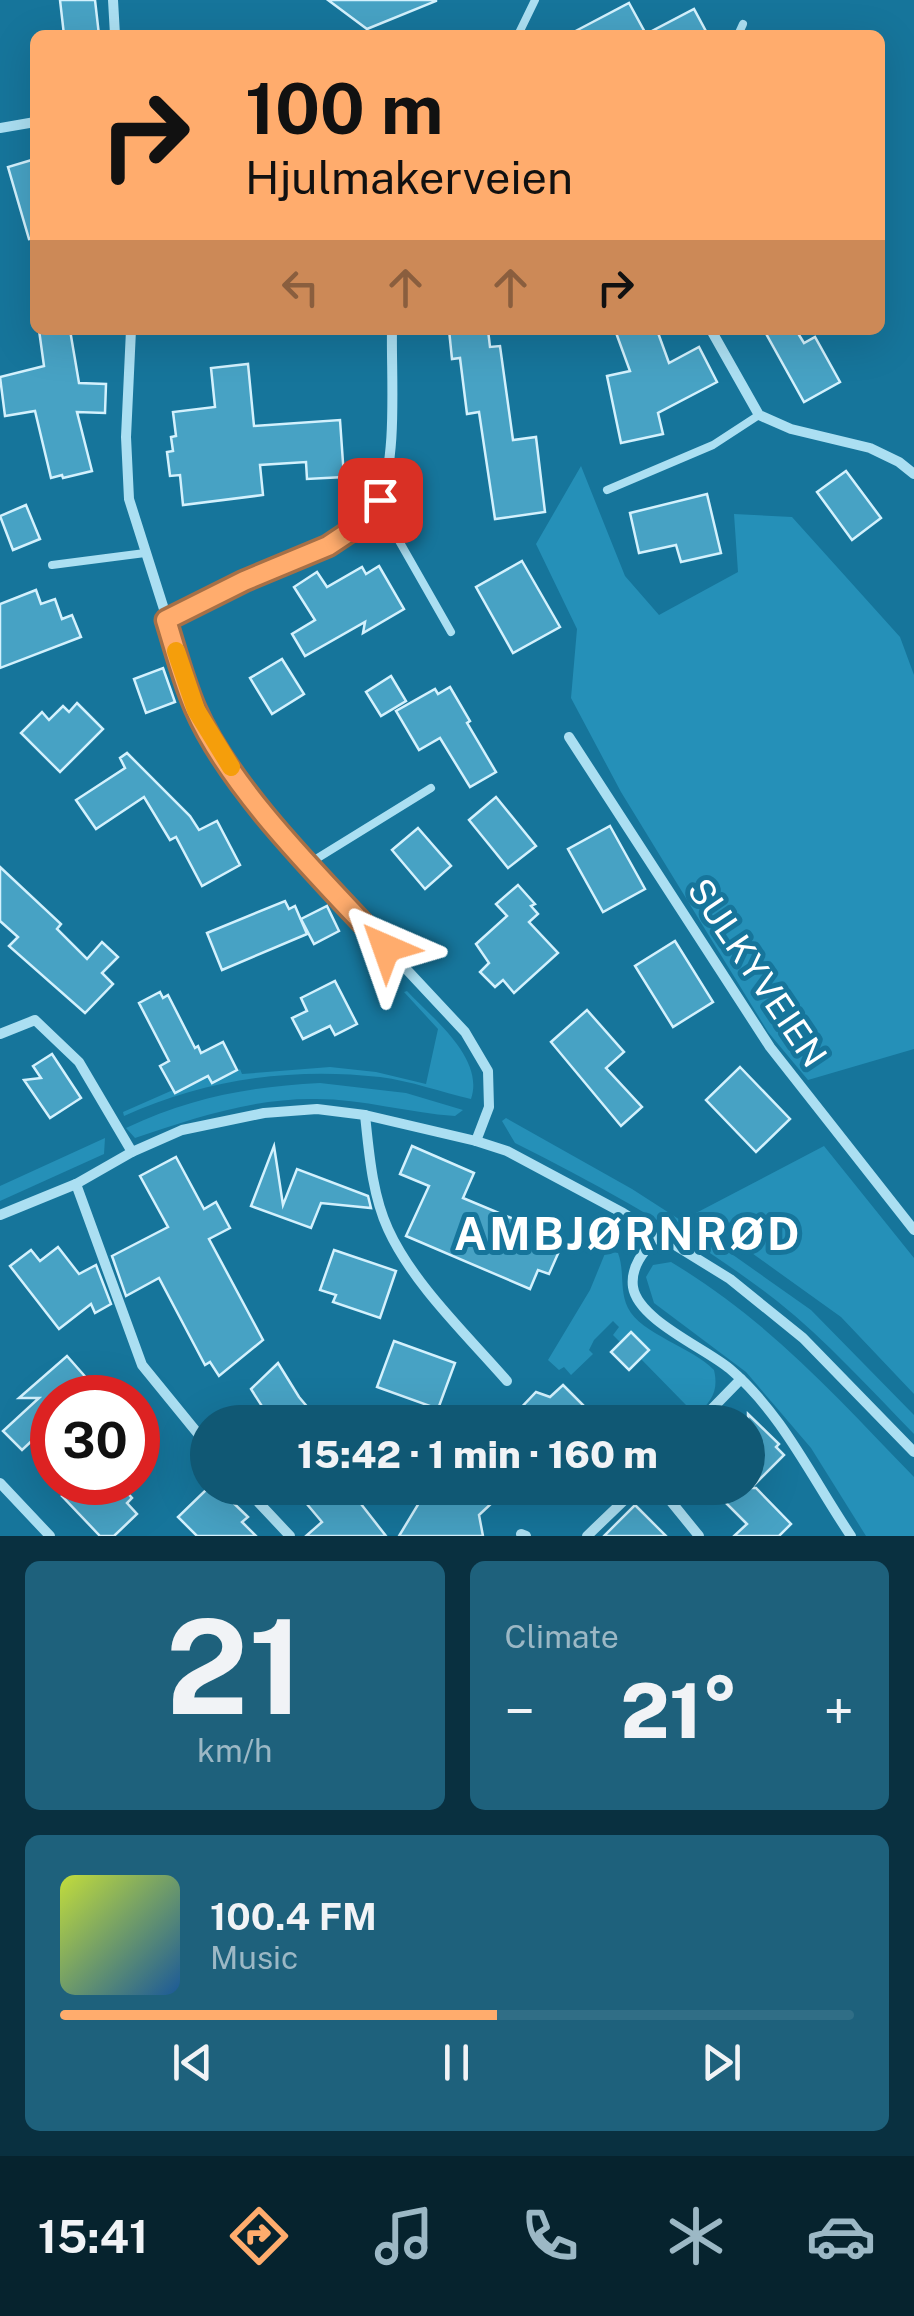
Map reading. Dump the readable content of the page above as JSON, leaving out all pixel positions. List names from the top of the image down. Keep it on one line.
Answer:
{"streets":{"street":["SULKYVEIEN"]},"districts":["AMBJØRNRØD"],"page":{"turn":["100 m","Hjulmakerveien"],"limit":"30","trip":"15:42 · 1 min · 160 m","tile":[["21","km/h"],"Climate"],"heat":["−","21°","+"],"song":["100.4 FM","Music"],"tabs":"15:41"}}
